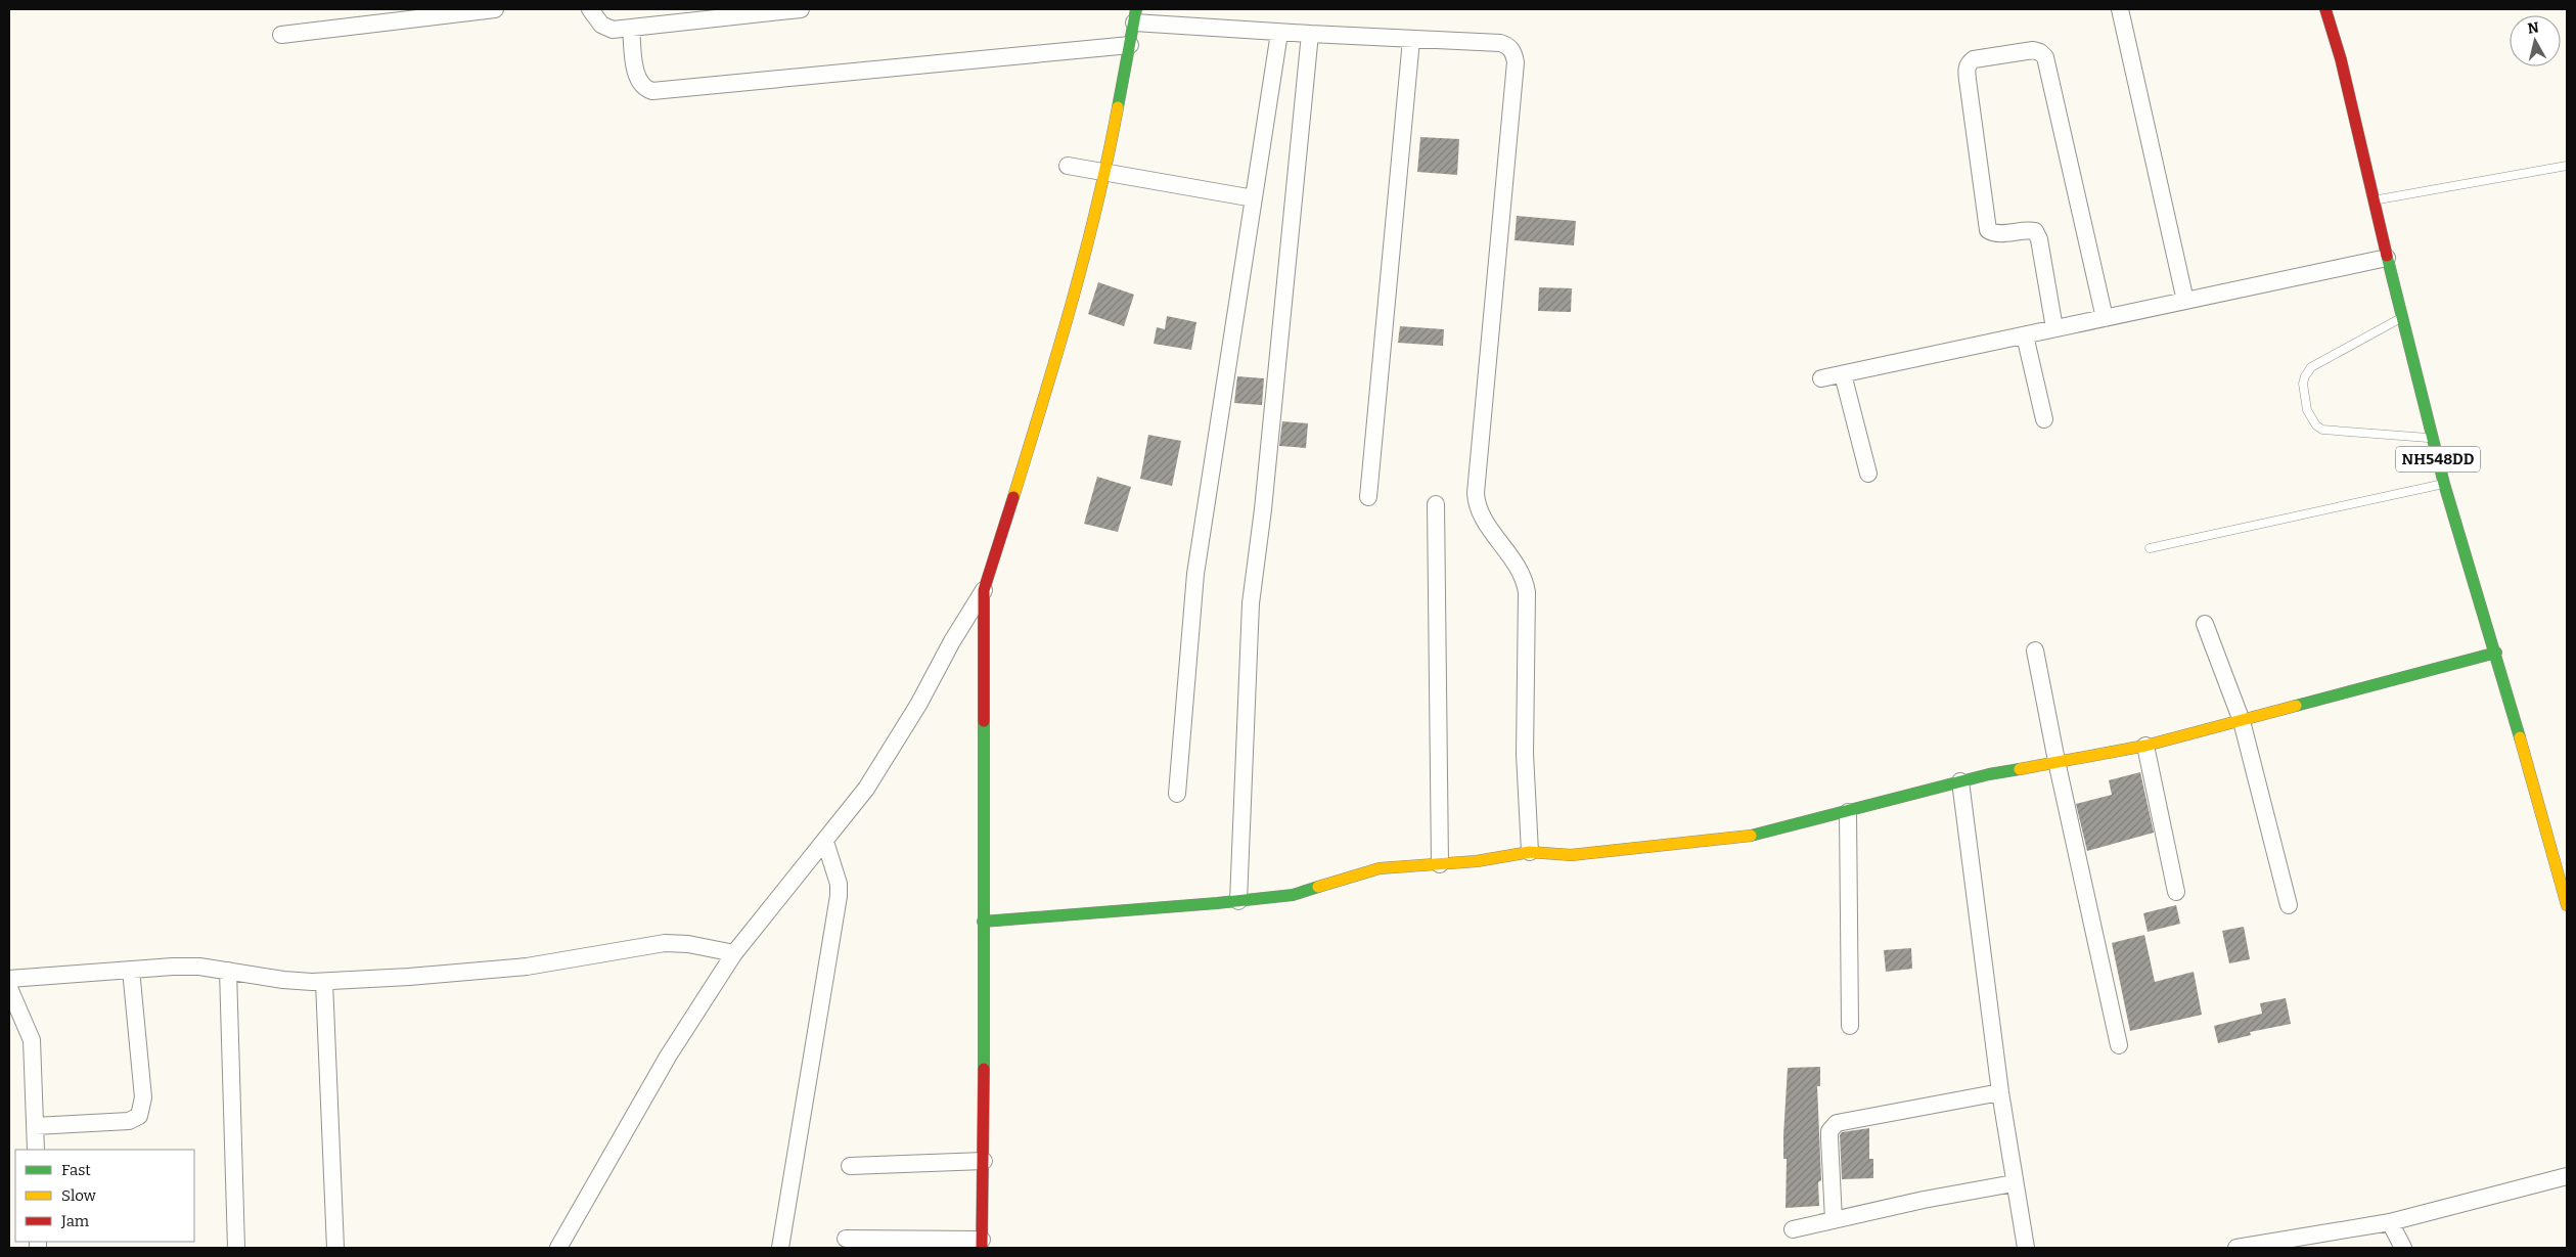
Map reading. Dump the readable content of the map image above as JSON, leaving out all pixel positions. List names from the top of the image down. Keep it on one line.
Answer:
{"streets":{"main road":["NH548DD"]},"legend":["Fast","Slow","Jam"],"north":"top"}
